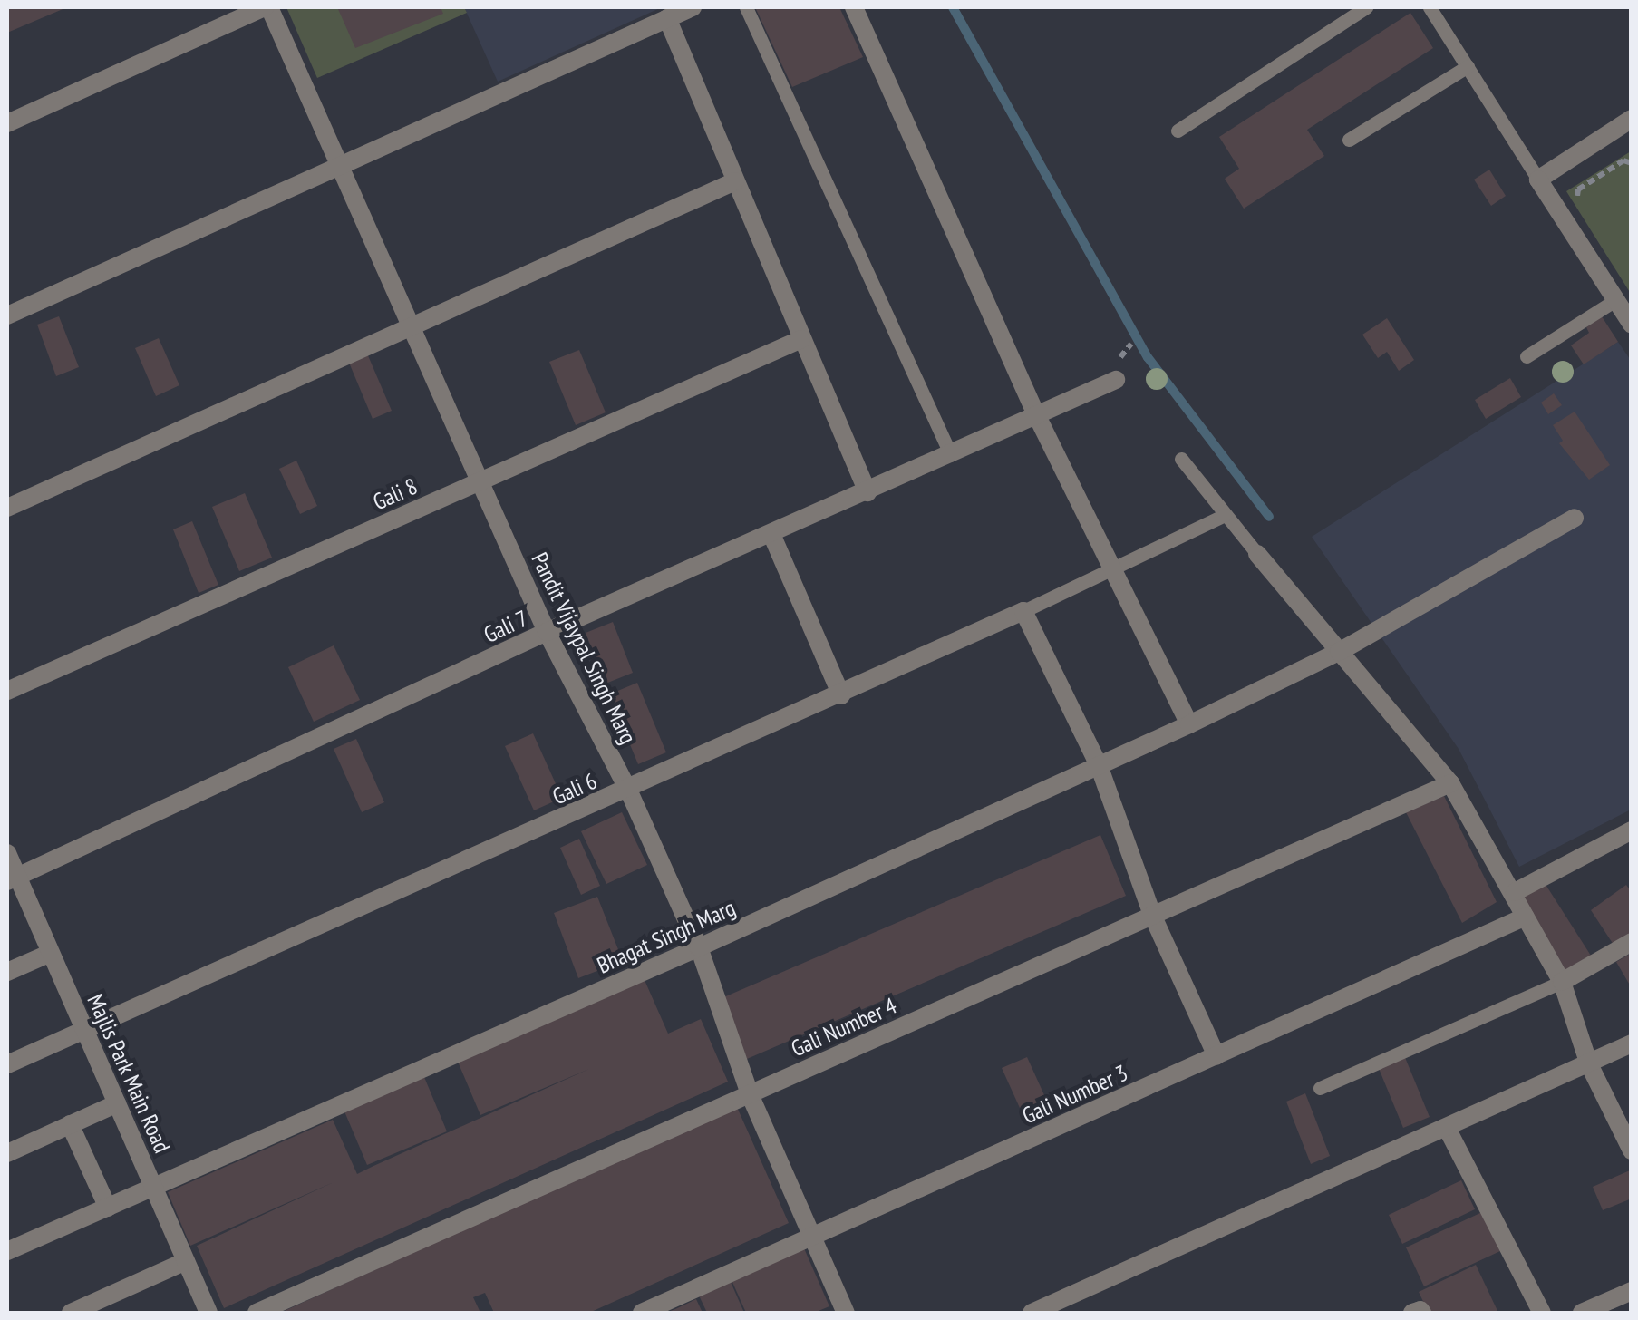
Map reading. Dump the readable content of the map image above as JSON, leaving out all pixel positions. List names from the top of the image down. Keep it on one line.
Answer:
{"streets":{"street":["Gali 8","Gali 7","Pandit Vijaypal Singh Marg","Gali 6","Bhagat Singh Marg","Gali Number 4","Majlis Park Main Road","Gali Number 3"]},"crossings":[["Gali 8","Pandit Vijaypal Singh Marg"],["Gali 7","Pandit Vijaypal Singh Marg"],["Gali 7","Majlis Park Main Road"],["Pandit Vijaypal Singh Marg","Gali 6"],["Pandit Vijaypal Singh Marg","Bhagat Singh Marg"],["Pandit Vijaypal Singh Marg","Gali Number 4"],["Pandit Vijaypal Singh Marg","Gali Number 3"],["Gali 6","Majlis Park Main Road"],["Bhagat Singh Marg","Majlis Park Main Road"]]}
